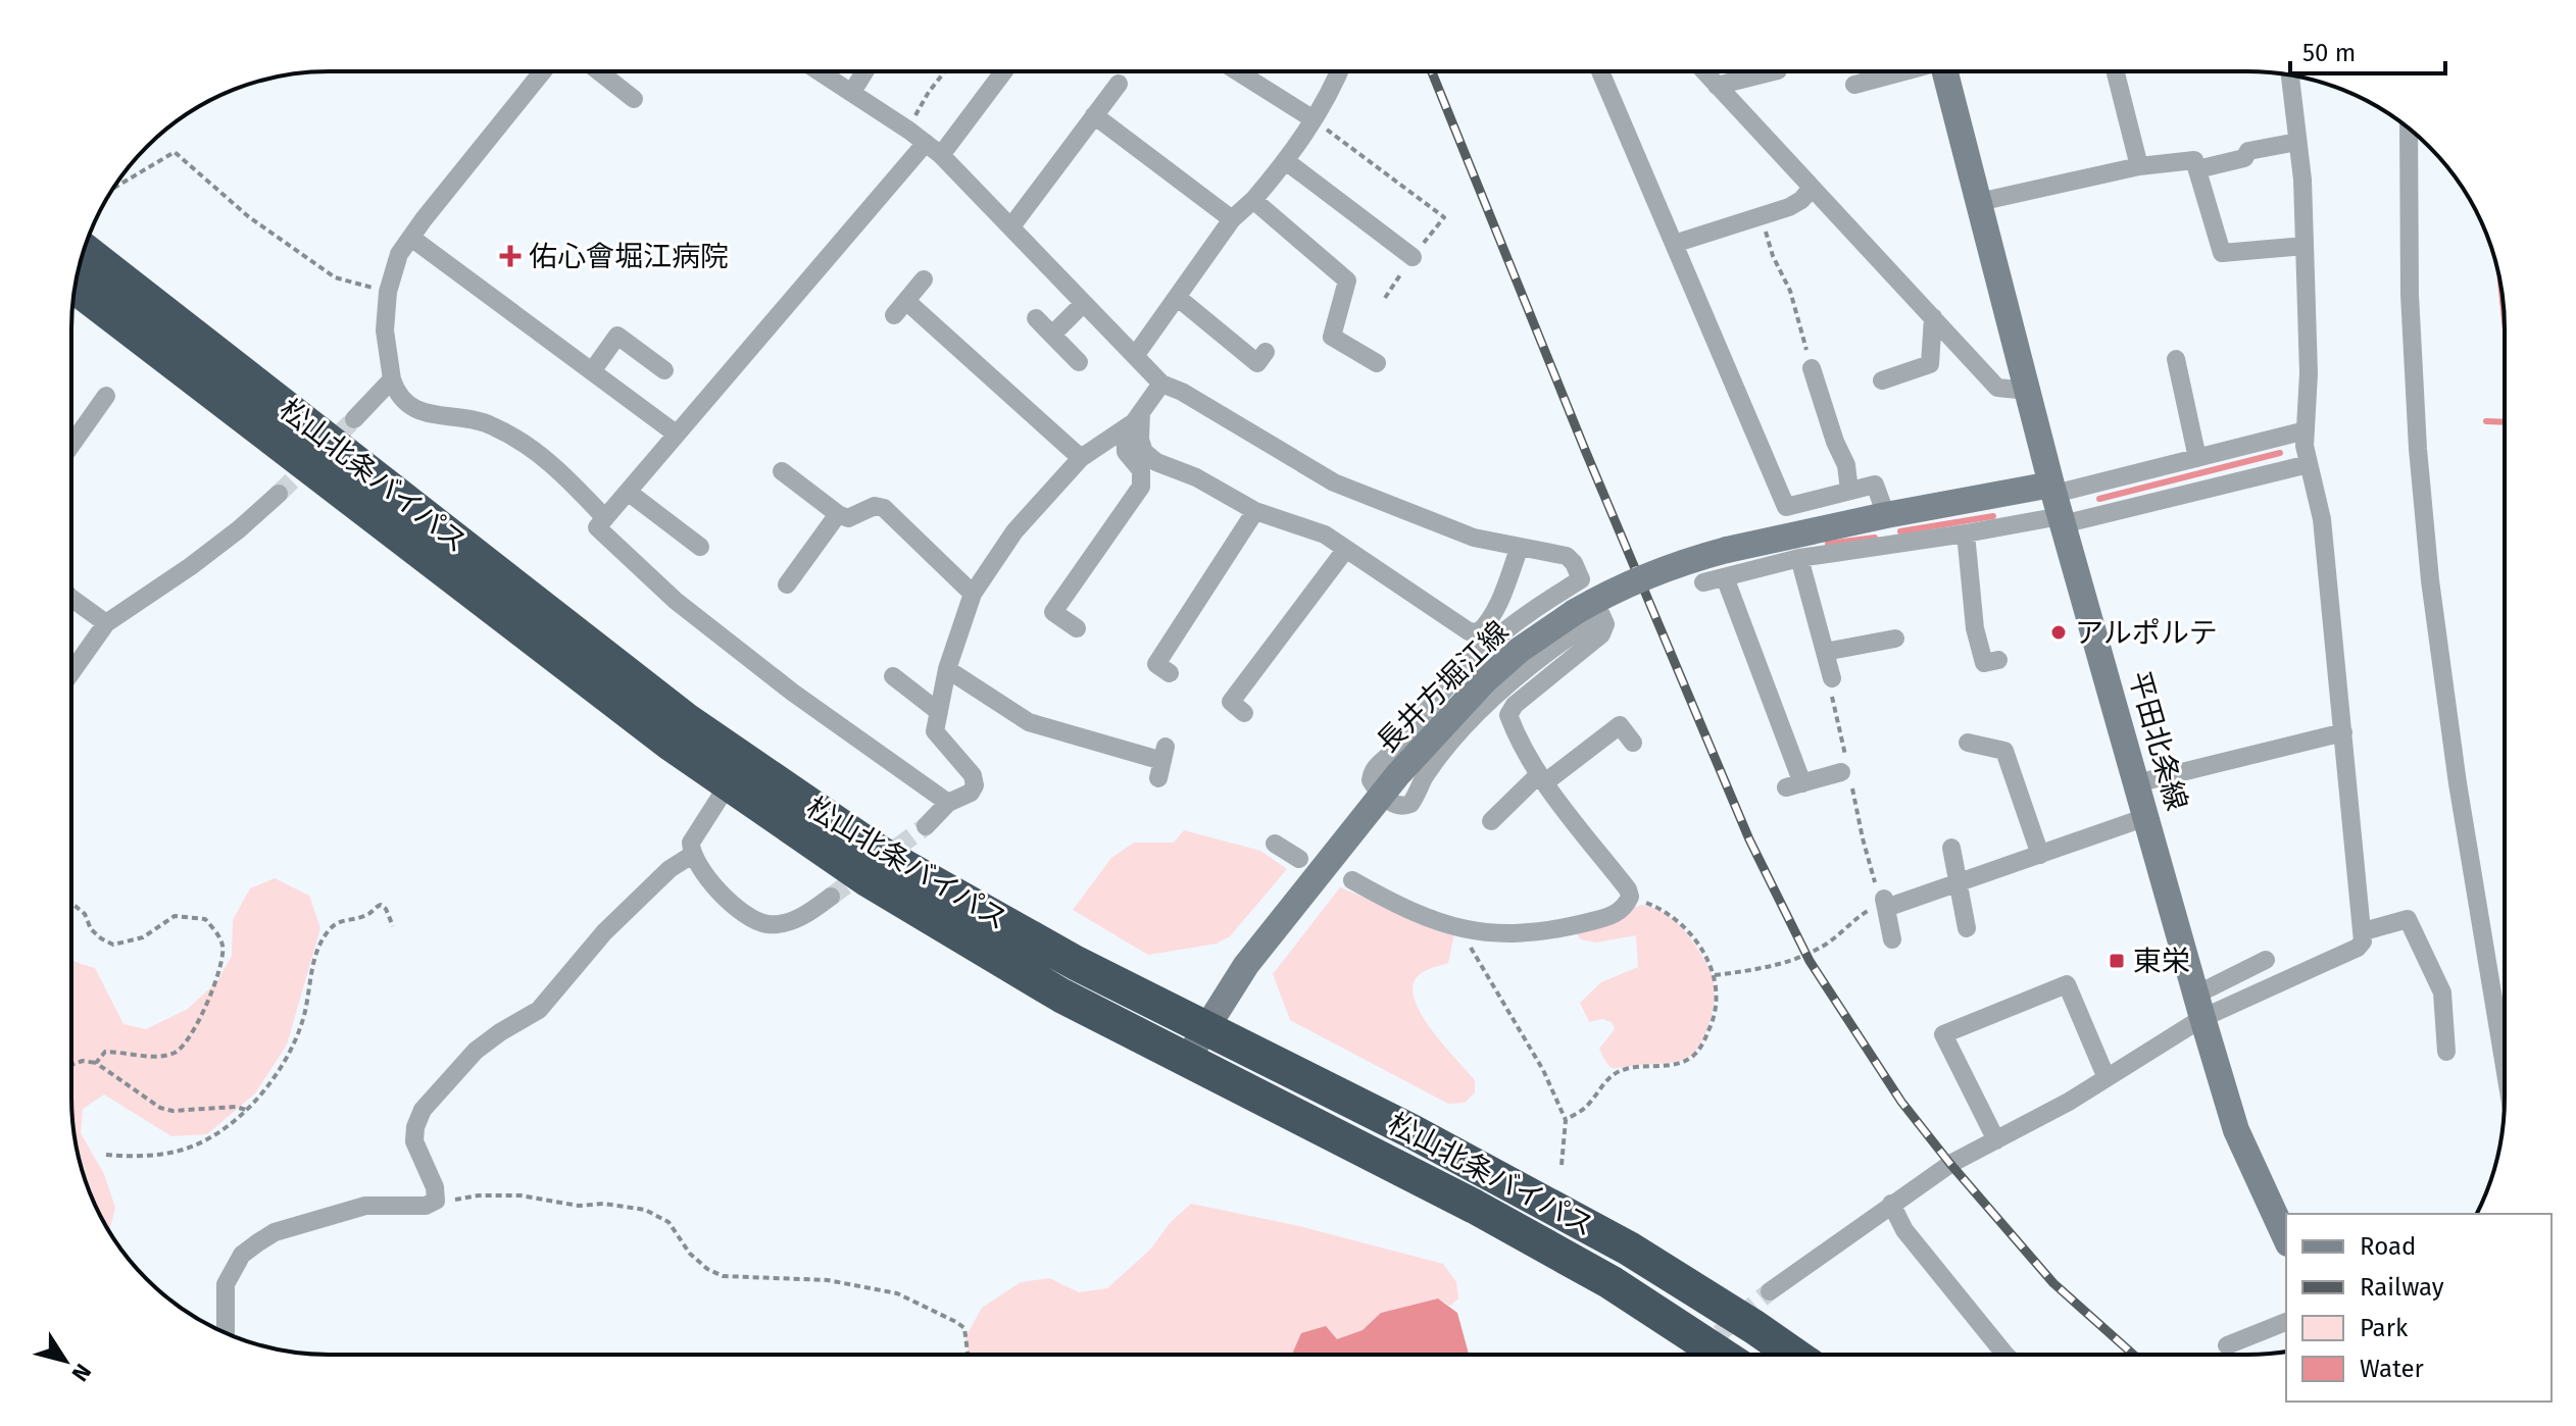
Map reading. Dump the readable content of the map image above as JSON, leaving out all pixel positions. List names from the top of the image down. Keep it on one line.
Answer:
{"streets":{"highway":["松山北条バイパス"],"main road":["長井方堀江線","平田北条線"]},"crossings":[["松山北条バイパス","長井方堀江線"],["長井方堀江線","平田北条線"]],"places":{"health":["佑心會堀江病院"],"other":["アルポルテ"],"transit":["東栄"]},"legend":["Road","Railway","Park","Water"],"scale_bar":"50 m","north":"bottom right"}
